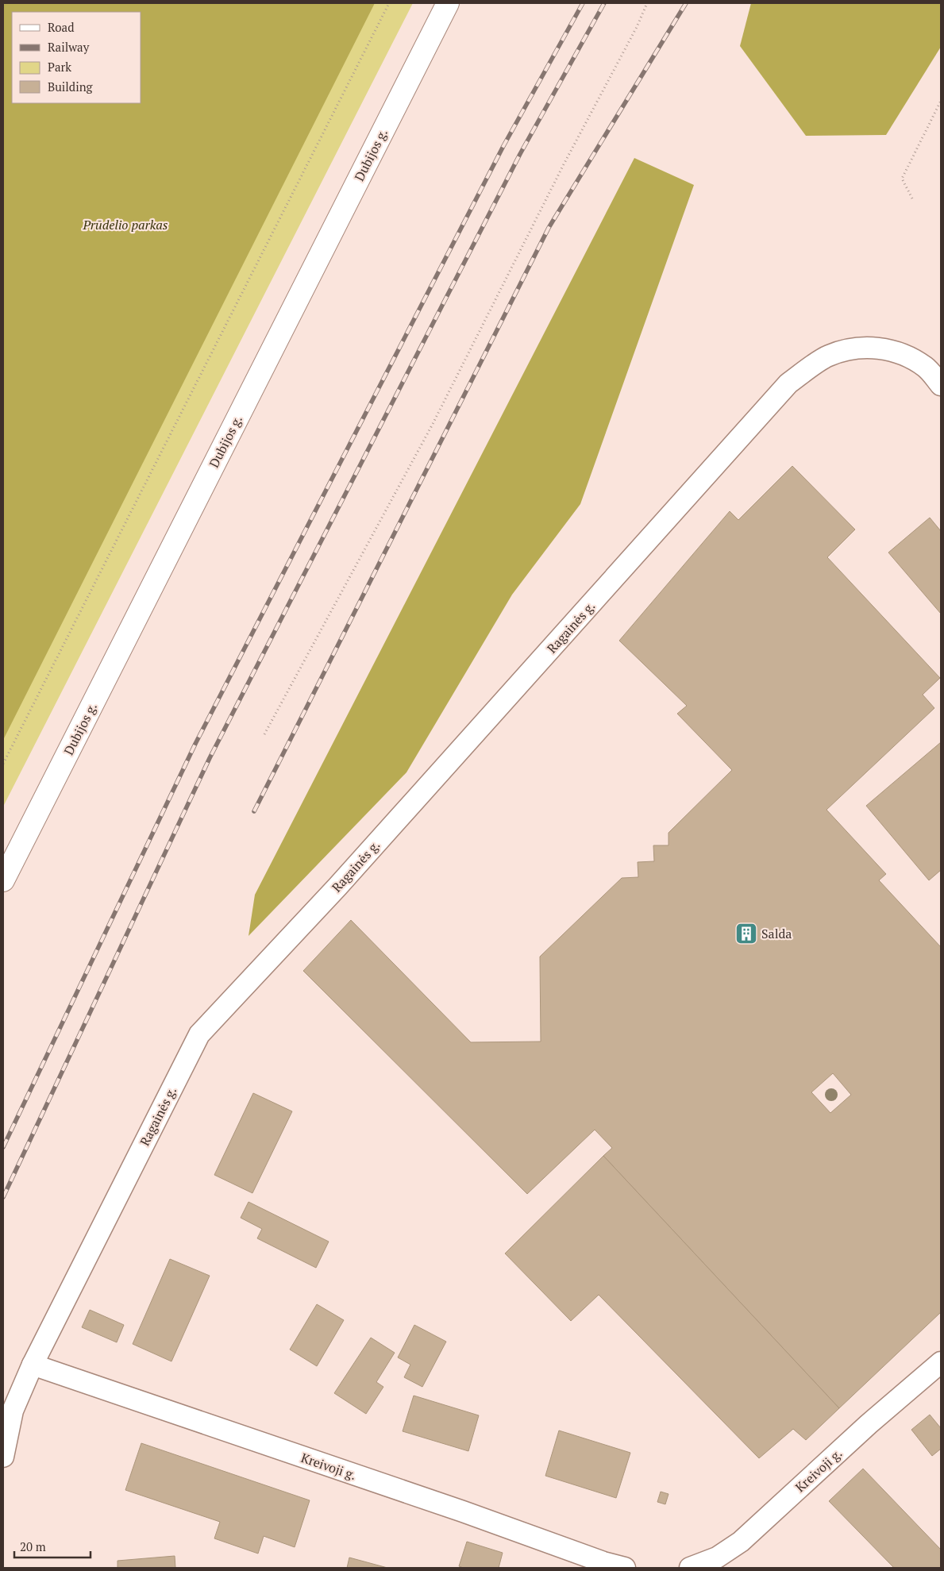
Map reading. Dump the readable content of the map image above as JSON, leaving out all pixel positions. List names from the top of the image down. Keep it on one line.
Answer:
{"streets":{"main road":["Dubijos g."],"street":["Ragainės g.","Kreivoji g."]},"crossings":[["Ragainės g.","Kreivoji g."]],"parks":["Prūdelio parkas"],"places":{"building":["Salda"]},"legend":["Road","Railway","Park","Building"],"scale_bar":"20 m"}
